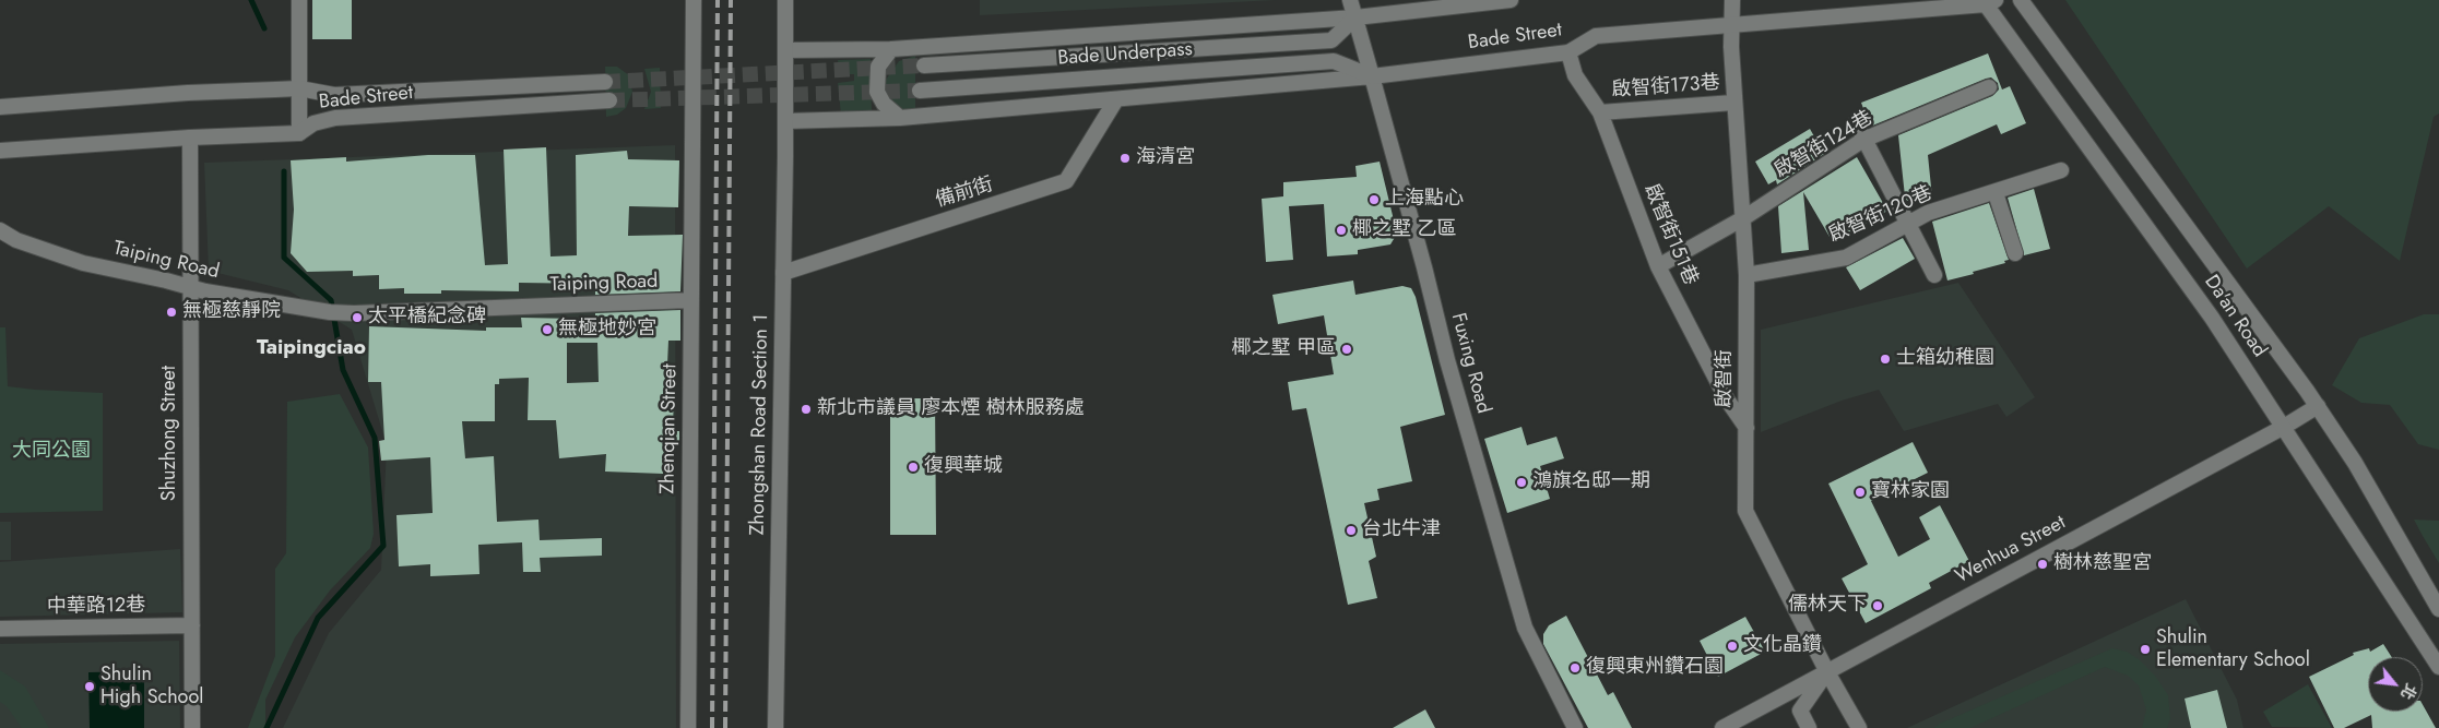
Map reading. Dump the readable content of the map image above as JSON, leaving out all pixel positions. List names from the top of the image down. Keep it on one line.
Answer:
{"streets":{"street":["Bade Street","Bade Underpass","啟智街173巷","啟智街124巷","備前街","啟智街120巷","啟智街151巷","Taiping Road","Da'an Road","Fuxing Road","啟智街","Zhongshan Road Section 1","Zhenqian Street","Shuzhong Street","Wenhua Street","中華路12巷"]},"crossings":[["Bade Street","Bade Underpass"],["Bade Street","啟智街151巷"],["Bade Street","Da'an Road"],["Bade Street","Fuxing Road"],["Bade Street","啟智街"],["Bade Street","Zhongshan Road Section 1"],["Bade Street","Shuzhong Street"],["Bade Underpass","Fuxing Road"],["啟智街173巷","啟智街151巷"],["啟智街173巷","啟智街"],["啟智街124巷","啟智街151巷"],["啟智街124巷","啟智街"],["備前街","Zhongshan Road Section 1"],["啟智街120巷","啟智街"],["啟智街151巷","啟智街"],["Taiping Road","Zhenqian Street"],["Taiping Road","Shuzhong Street"],["Da'an Road","Wenhua Street"],["啟智街","Wenhua Street"],["Shuzhong Street","中華路12巷"]],"districts":["Taipingciao"],"parks":["大同公園"],"places":["海清宮","上海點心","椰之墅 乙區","無極慈靜院","太平橋紀念碑","無極地妙宮","椰之墅 甲區","士箱幼稚園","新北市議員 廖本煙 樹林服務處","復興華城","鴻旗名邸一期","寶林家園","台北牛津","樹林慈聖宮","儒林天下","文化晶鑽","Shulin Elementary School","復興東州鑽石園","Shulin High School"],"north":"bottom right"}
